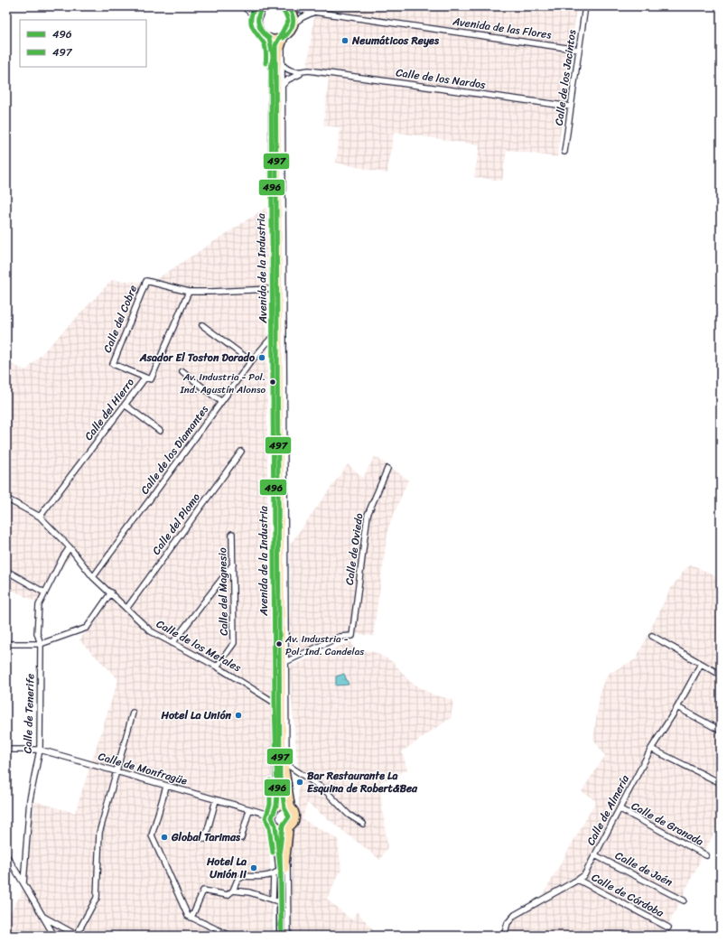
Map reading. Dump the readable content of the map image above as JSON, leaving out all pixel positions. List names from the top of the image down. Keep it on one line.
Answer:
{"streets":{"main road":["Avenida de la Industria"],"street":["Avenida de las Flores","Calle de los Jacintos","Calle de los Nardos","Calle del Cobre","Calle del Hierro","Calle de los Diamantes","Calle del Plomo","Calle de Oviedo","Calle del Magnesio","Calle de los Metales","Calle de Tenerife","Calle de Monfragüe","Calle de Almería","Calle de Granada","Calle de Jaén","Calle de Córdoba"]},"crossings":[["Avenida de las Flores","Calle de los Jacintos"],["Calle de los Jacintos","Calle de los Nardos"],["Calle de los Nardos","Avenida de la Industria"],["Avenida de la Industria","Calle de los Diamantes"],["Avenida de la Industria","Calle de Oviedo"],["Avenida de la Industria","Calle de los Metales"],["Avenida de la Industria","Calle de Monfragüe"],["Calle del Cobre","Calle del Hierro"],["Calle del Hierro","Calle de los Metales"],["Calle de los Diamantes","Calle de los Metales"],["Calle del Plomo","Calle de los Metales"],["Calle del Magnesio","Calle de los Metales"],["Calle de los Metales","Calle de Tenerife"],["Calle de Tenerife","Calle de Monfragüe"],["Calle de Almería","Calle de Granada"],["Calle de Almería","Calle de Jaén"],["Calle de Almería","Calle de Córdoba"]],"places":["Neumáticos Reyes","Asador El Toston Dorado","Av. Industria - Pol. Ind. Agustín Alonso","Av. Industria - Pol. Ind. Candelas","Hotel La Unión","Bar Restaurante La Esquina de Robert&Bea","Global Tarimas","Hotel La Unión II"],"lines":["transit line 496","transit line 497"],"legend":["496","497"]}
